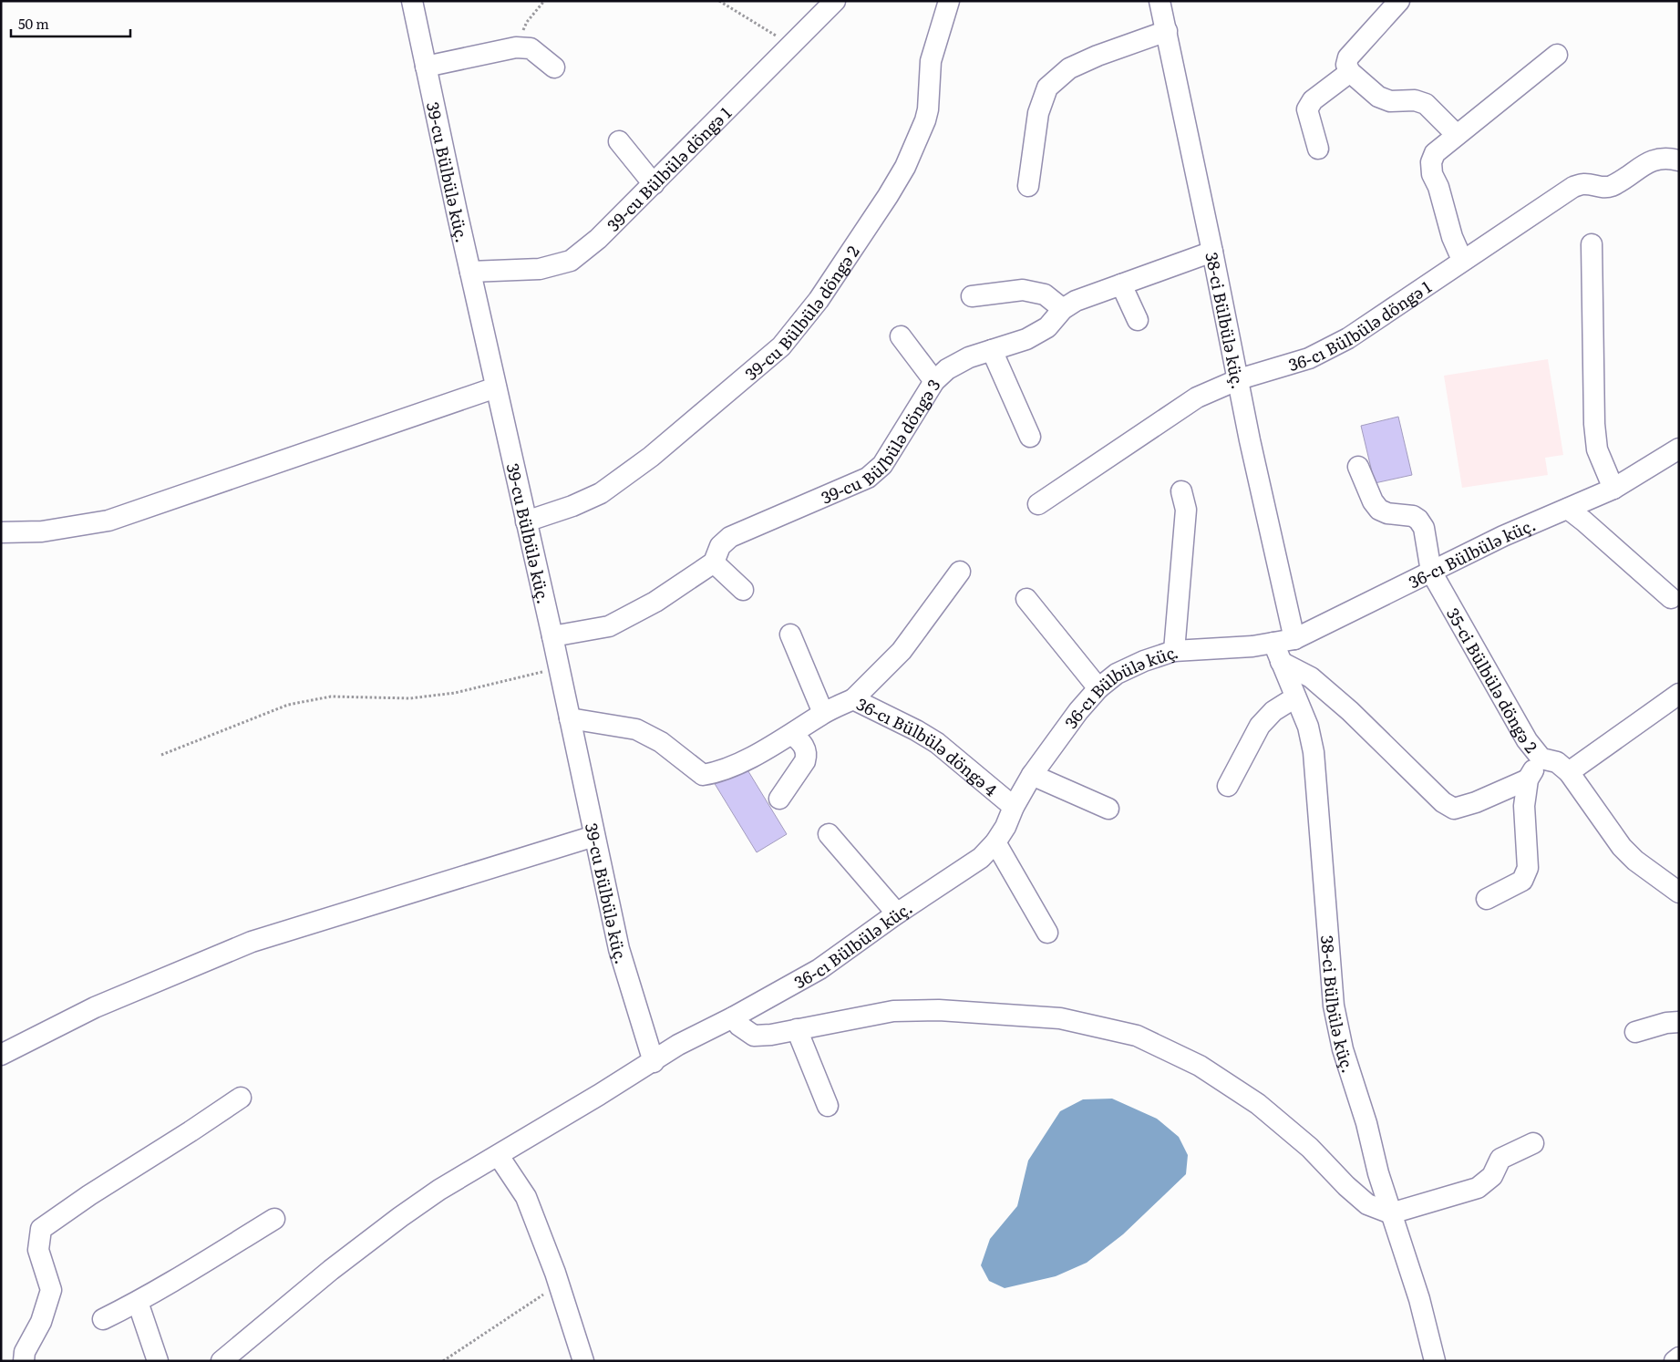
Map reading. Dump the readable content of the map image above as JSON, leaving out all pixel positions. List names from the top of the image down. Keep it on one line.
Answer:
{"streets":{"street":["39-cu Bülbülə döngə 1","39-cu Bülbülə küç.","39-cu Bülbülə döngə 2","38-ci Bülbülə küç.","36-cı Bülbülə döngə 1","39-cu Bülbülə döngə 3","36-cı Bülbülə küç.","35-ci Bülbülə döngə 2","36-cı Bülbülə döngə 4"]},"crossings":[["39-cu Bülbülə döngə 1","39-cu Bülbülə küç."],["39-cu Bülbülə küç.","39-cu Bülbülə döngə 2"],["39-cu Bülbülə küç.","39-cu Bülbülə döngə 3"],["39-cu Bülbülə küç.","36-cı Bülbülə küç."],["39-cu Bülbülə küç.","36-cı Bülbülə döngə 4"],["38-ci Bülbülə küç.","36-cı Bülbülə döngə 1"],["38-ci Bülbülə küç.","39-cu Bülbülə döngə 3"],["38-ci Bülbülə küç.","36-cı Bülbülə küç."],["36-cı Bülbülə küç.","35-ci Bülbülə döngə 2"],["36-cı Bülbülə küç.","36-cı Bülbülə döngə 4"]],"scale_bar":"50 m"}
